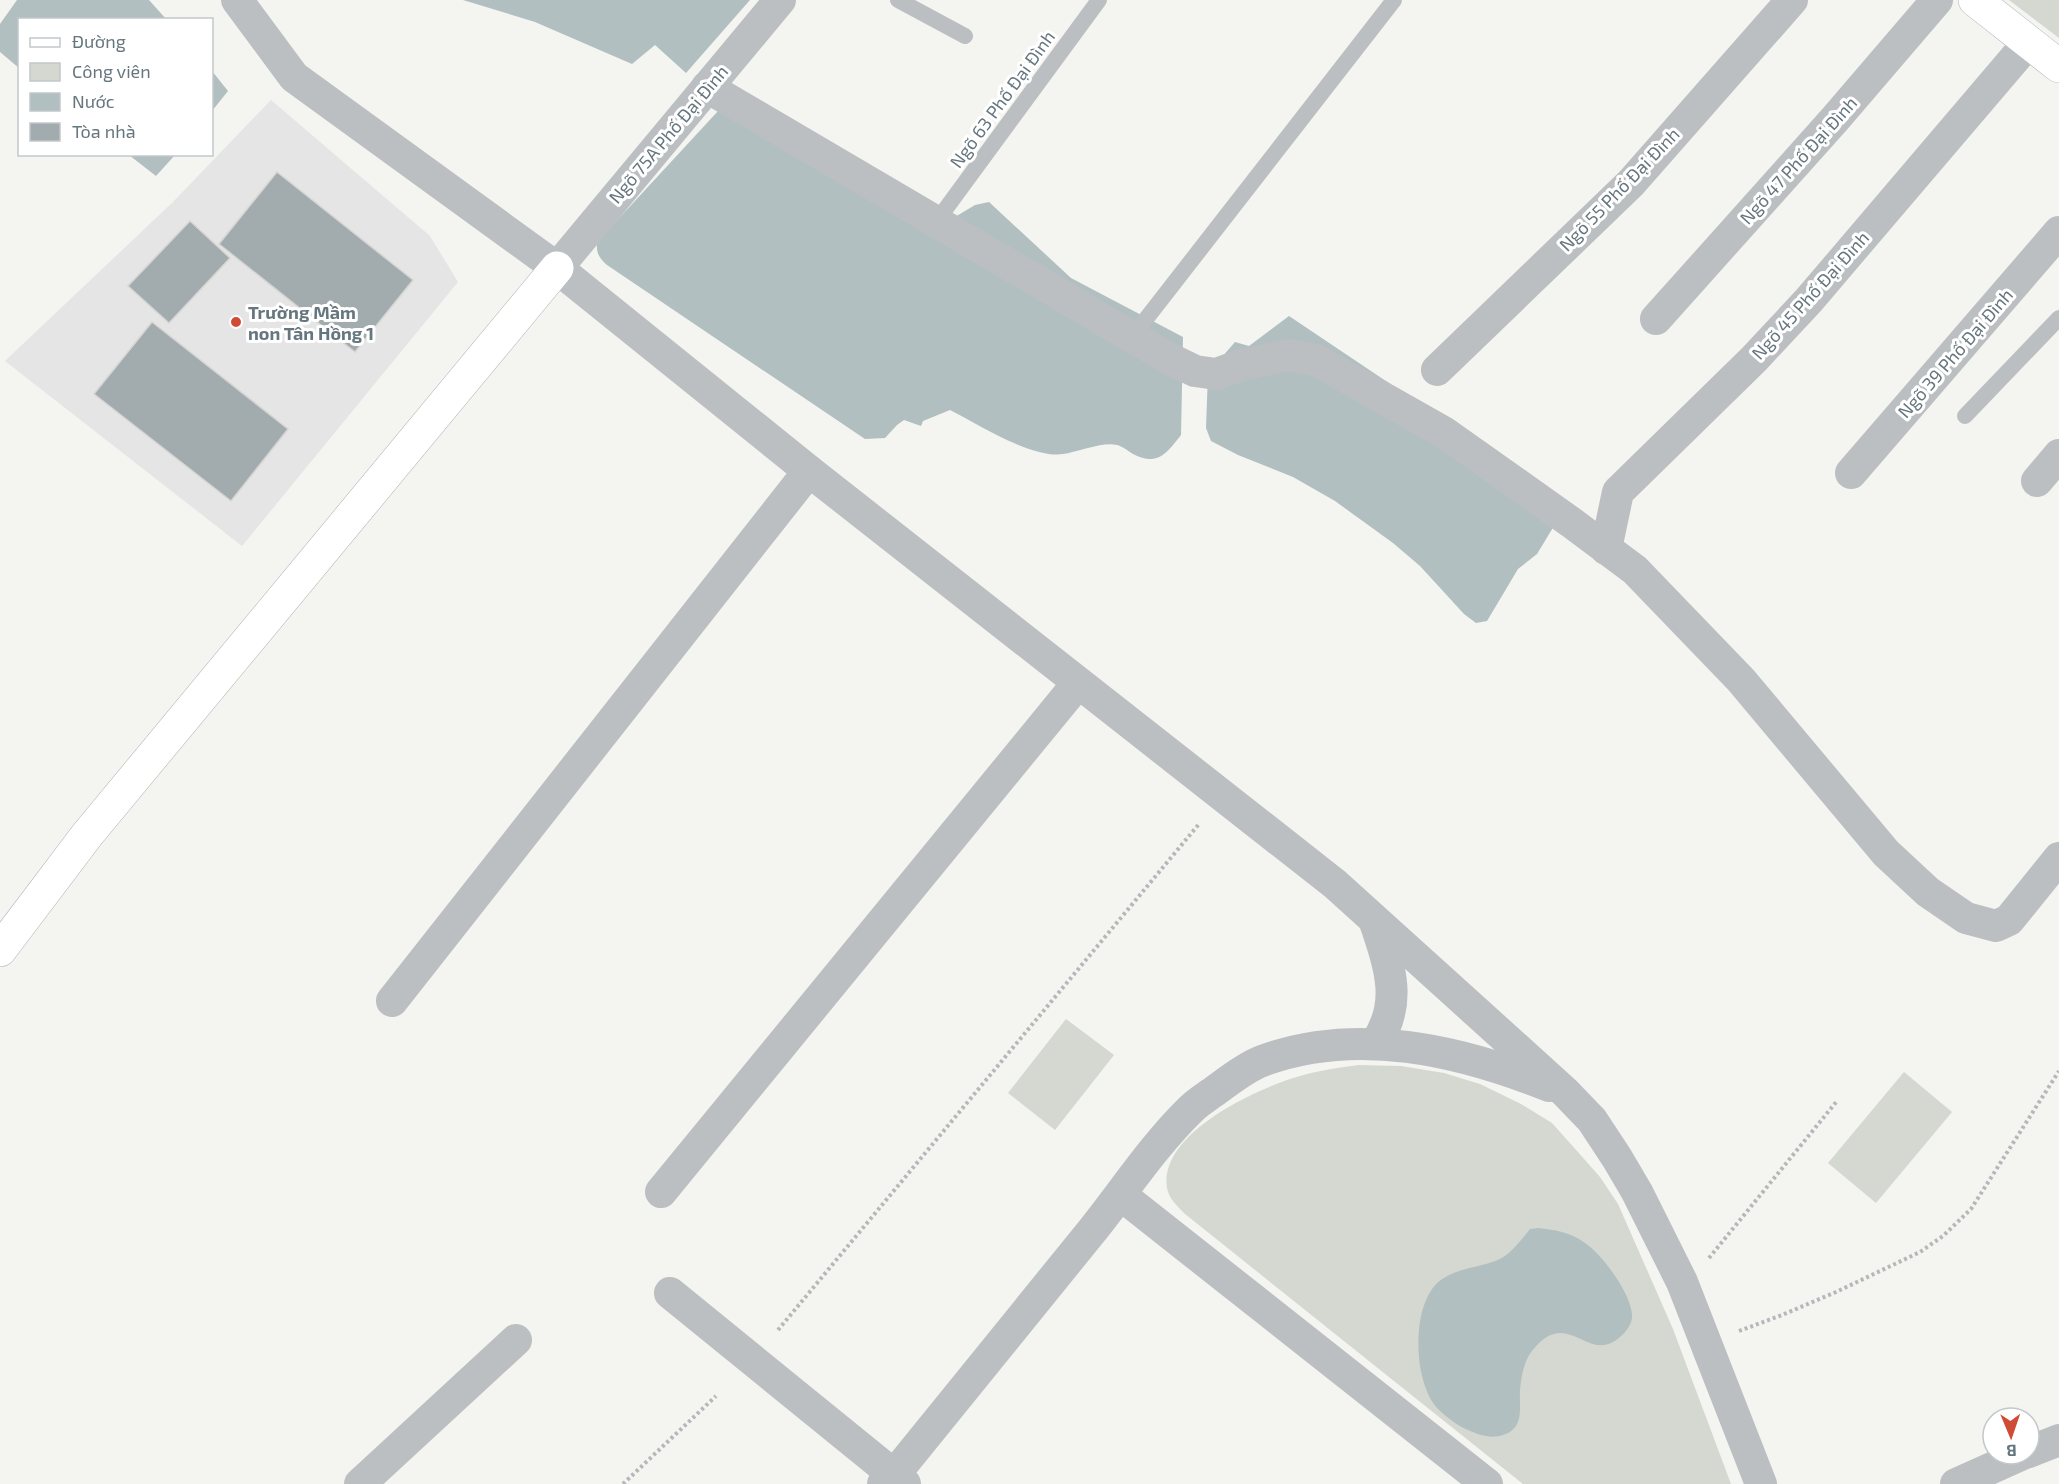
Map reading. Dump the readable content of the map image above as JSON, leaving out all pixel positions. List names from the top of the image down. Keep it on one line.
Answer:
{"streets":{"street":["Ngõ 75A Phố Đại Đình","Ngõ 47 Phố Đại Đình","Ngõ 55 Phố Đại Đình","Ngõ 45 Phố Đại Đình","Ngõ 39 Phố Đại Đình"],"lane":["Ngõ 63 Phố Đại Đình"]},"places":["Trường Mầm non Tân Hồng 1"],"legend":["Đường","Công viên","Nước","Tòa nhà"],"north":"bottom"}
